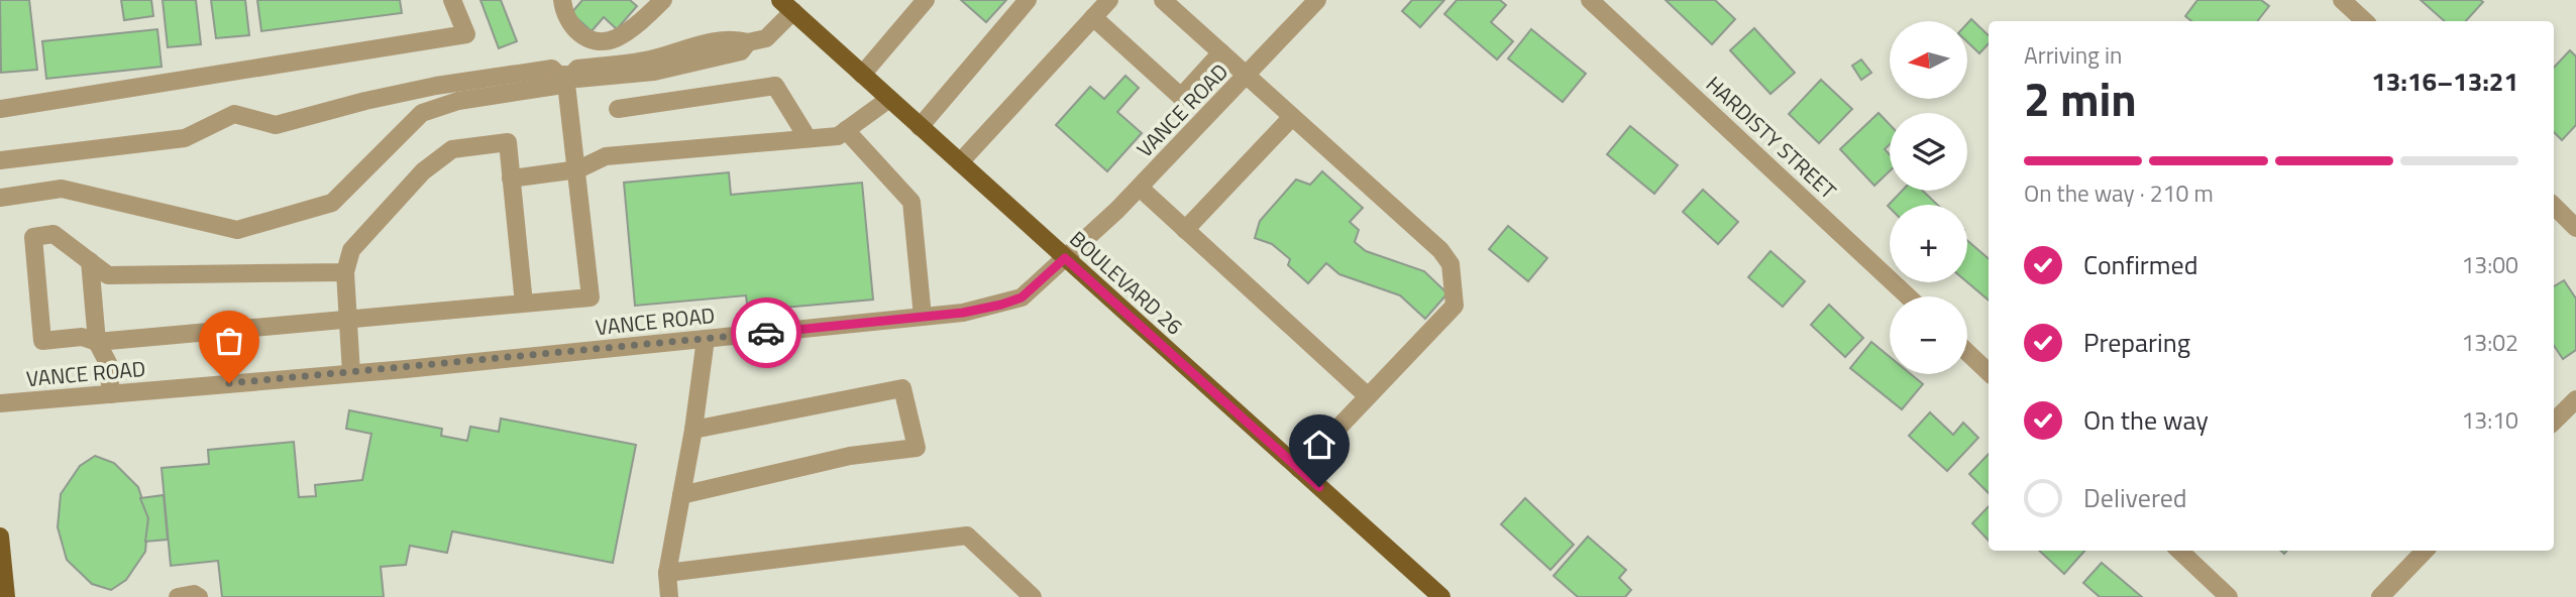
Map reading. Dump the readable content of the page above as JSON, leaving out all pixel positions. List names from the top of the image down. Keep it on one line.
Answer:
{"streets":{"main road":["BOULEVARD 26"],"street":["VANCE ROAD","HARDISTY STREET"]},"crossings":[["VANCE ROAD","BOULEVARD 26"]],"north":"left","page":{"map_buttons":["+","−"],"heading":["2 min","Arriving in","13:16–13:21"],"bar":"On the way · 210 m","list":[["Confirmed","13:00"],["Preparing","13:02"],["On the way","13:10"],"Delivered"]}}
